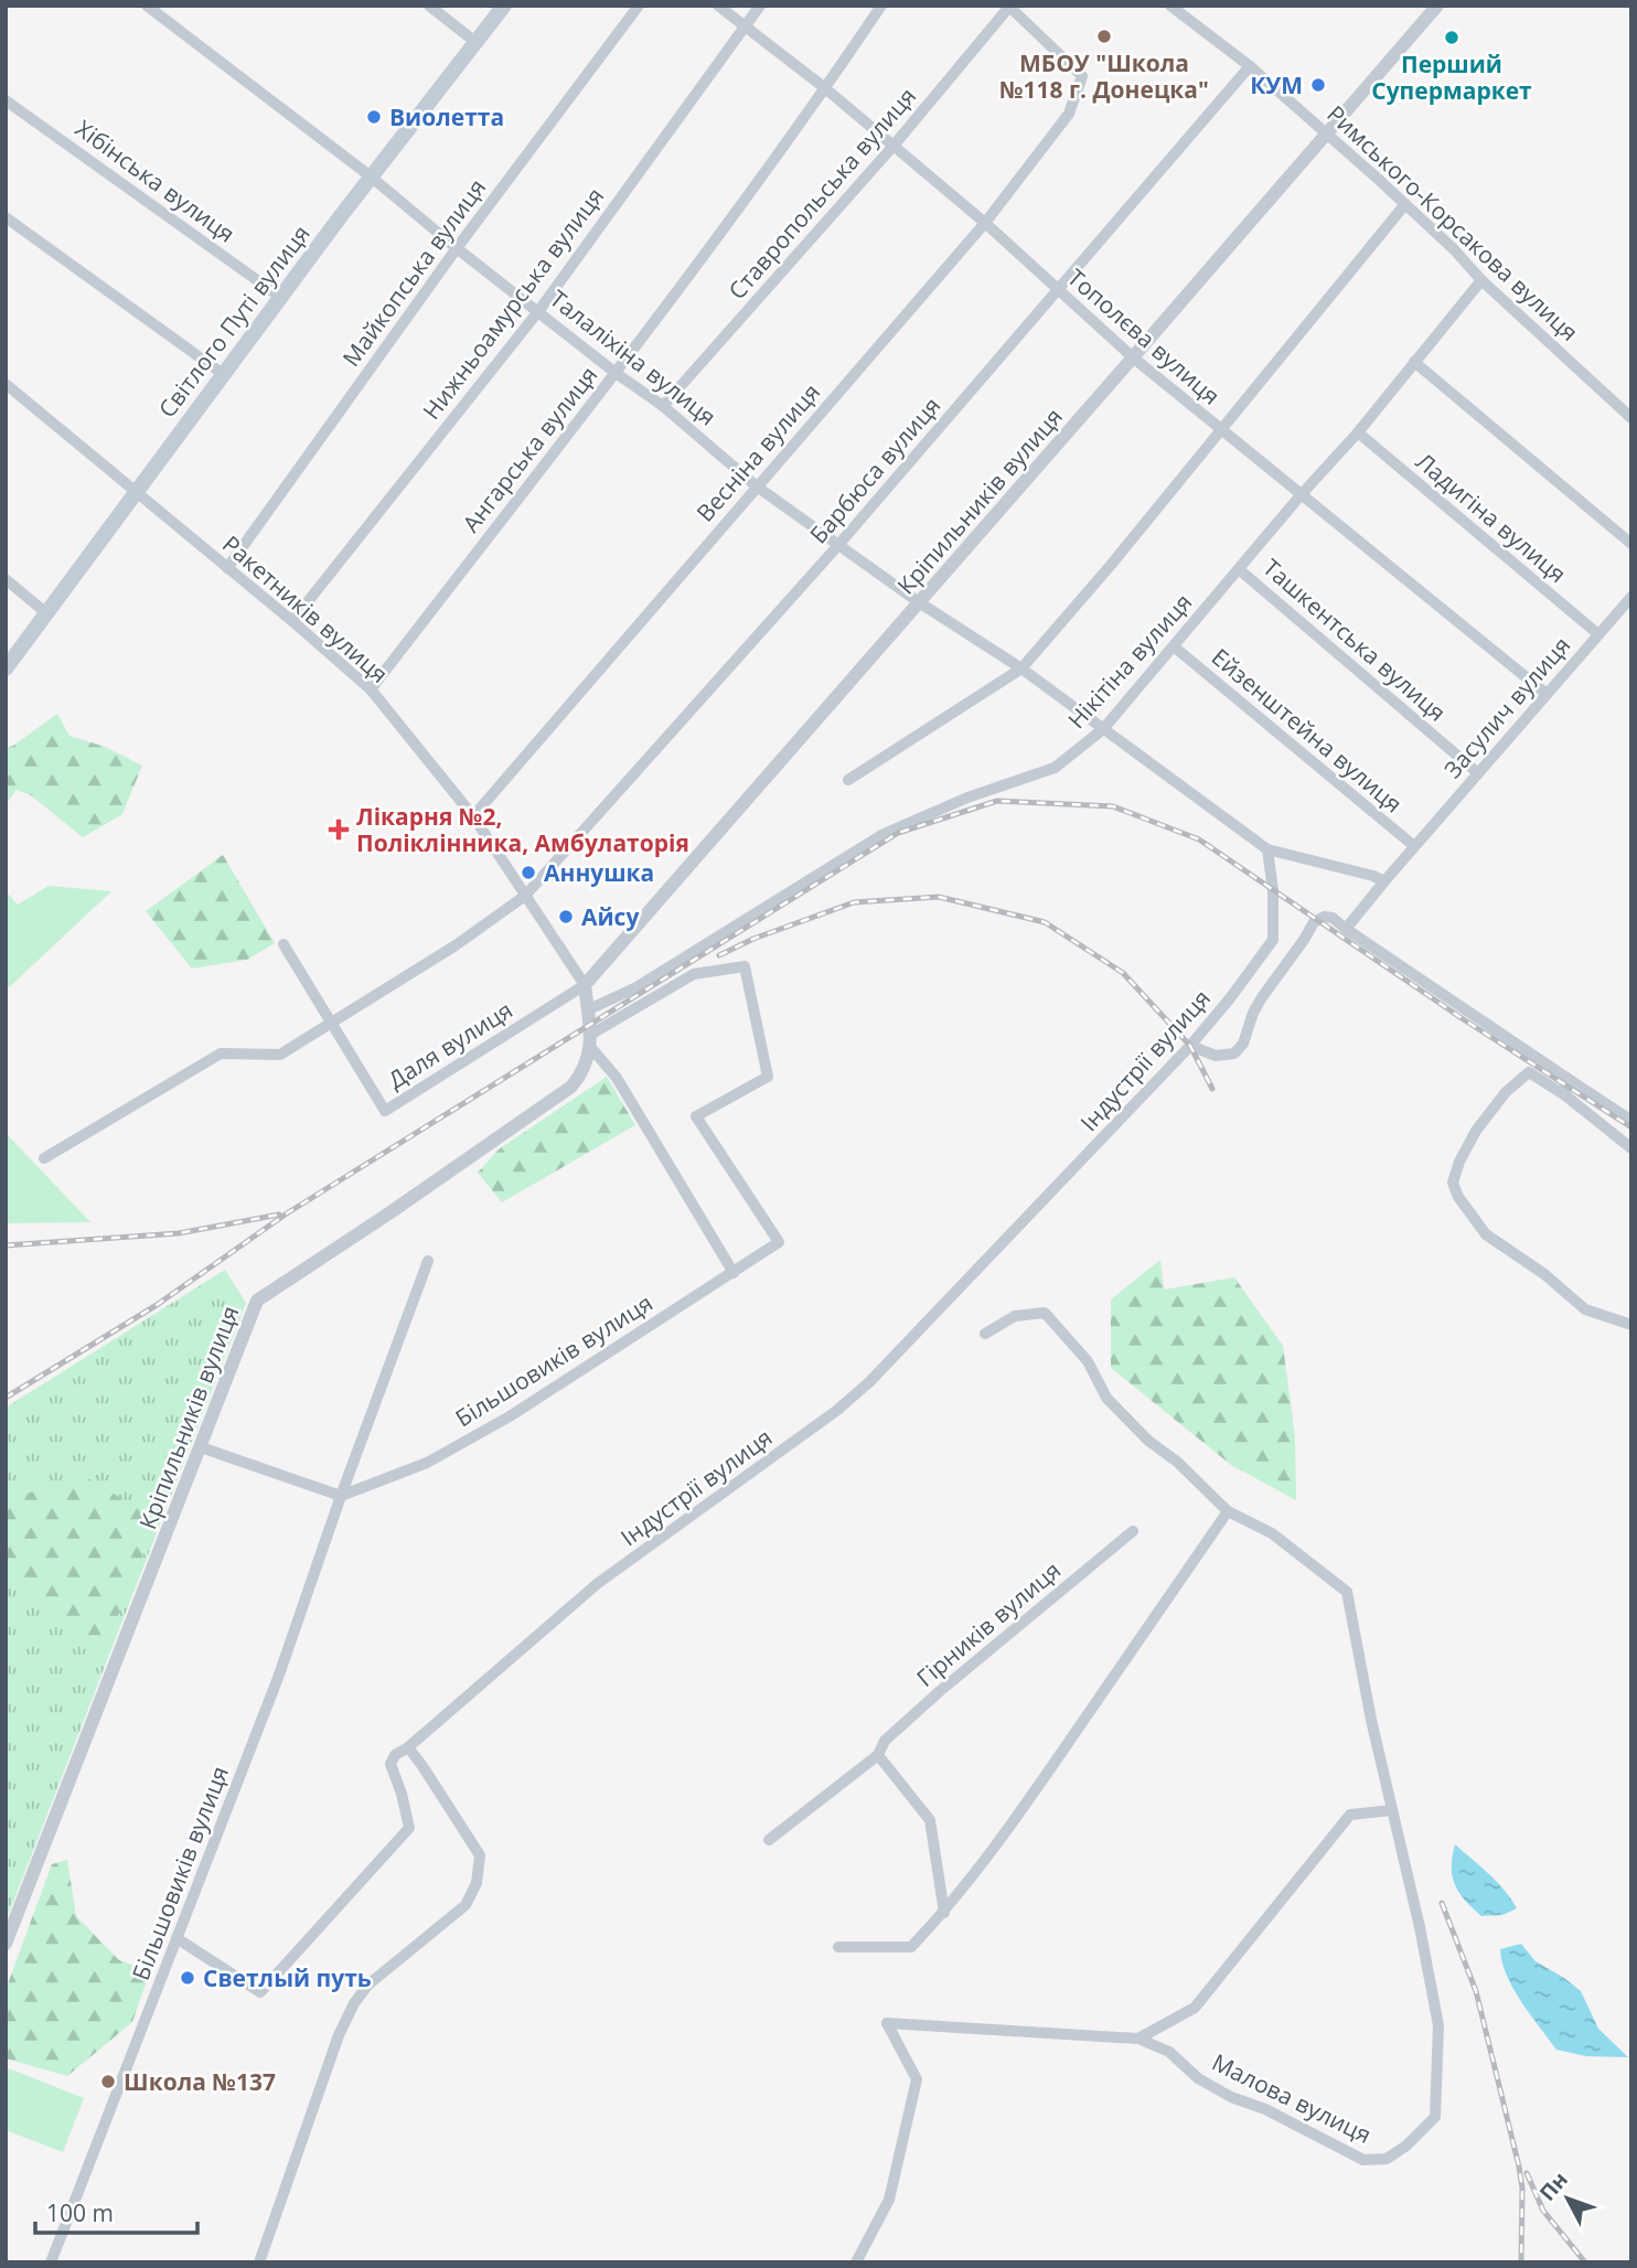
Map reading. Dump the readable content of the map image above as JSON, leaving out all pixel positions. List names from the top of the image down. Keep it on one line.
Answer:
{"streets":{"main road":["Світлого Путі вулиця"],"street":["Хібінська вулиця","Ставропольська вулиця","Римського-Корсакова вулиця","Майкопська вулиця","Нижньоамурська вулиця","Тополєва вулиця","Талаліхіна вулиця","Ангарська вулиця","Весніна вулиця","Барбюса вулиця","Кріпильників вулиця","Ладигіна вулиця","Ракетників вулиця","Ташкентська вулиця","Нікітіна вулиця","Засулич вулиця","Ейзенштейна вулиця","Даля вулиця","Індустрії вулиця","Більшовиків вулиця","Гірників вулиця","Малова вулиця"]},"crossings":[["Хібінська вулиця","Світлого Путі вулиця"],["Ставропольська вулиця","Тополєва вулиця"],["Ставропольська вулиця","Талаліхіна вулиця"],["Ставропольська вулиця","Весніна вулиця"],["Римського-Корсакова вулиця","Барбюса вулиця"],["Римського-Корсакова вулиця","Кріпильників вулиця"],["Римського-Корсакова вулиця","Нікітіна вулиця"],["Майкопська вулиця","Талаліхіна вулиця"],["Майкопська вулиця","Ракетників вулиця"],["Нижньоамурська вулиця","Тополєва вулиця"],["Нижньоамурська вулиця","Талаліхіна вулиця"],["Нижньоамурська вулиця","Ракетників вулиця"],["Світлого Путі вулиця","Талаліхіна вулиця"],["Світлого Путі вулиця","Ракетників вулиця"],["Тополєва вулиця","Ангарська вулиця"],["Тополєва вулиця","Весніна вулиця"],["Тополєва вулиця","Барбюса вулиця"],["Тополєва вулиця","Кріпильників вулиця"],["Тополєва вулиця","Нікітіна вулиця"],["Тополєва вулиця","Засулич вулиця"],["Талаліхіна вулиця","Ангарська вулиця"],["Талаліхіна вулиця","Весніна вулиця"],["Талаліхіна вулиця","Барбюса вулиця"],["Талаліхіна вулиця","Кріпильників вулиця"],["Талаліхіна вулиця","Нікітіна вулиця"],["Талаліхіна вулиця","Індустрії вулиця"],["Ангарська вулиця","Ракетників вулиця"],["Весніна вулиця","Ракетників вулиця"],["Барбюса вулиця","Ракетників вулиця"],["Кріпильників вулиця","Ракетників вулиця"],["Кріпильників вулиця","Даля вулиця"],["Кріпильників вулиця","Більшовиків вулиця"],["Ладигіна вулиця","Нікітіна вулиця"],["Ладигіна вулиця","Засулич вулиця"],["Ракетників вулиця","Даля вулиця"],["Ташкентська вулиця","Нікітіна вулиця"],["Ташкентська вулиця","Засулич вулиця"],["Нікітіна вулиця","Ейзенштейна вулиця"],["Засулич вулиця","Ейзенштейна вулиця"],["Індустрії вулиця","Більшовиків вулиця"]],"places":{"other":["МБОУ \"Школа №118 г. Донецка\"","Перший Супермаркет","КУМ","Виолетта","Аннушка","Айсу","Светлый путь","Школа №137"],"health":["Лікарня №2, Поліклінника, Амбулаторія"]},"scale_bar":"100 m","north":"top left"}
